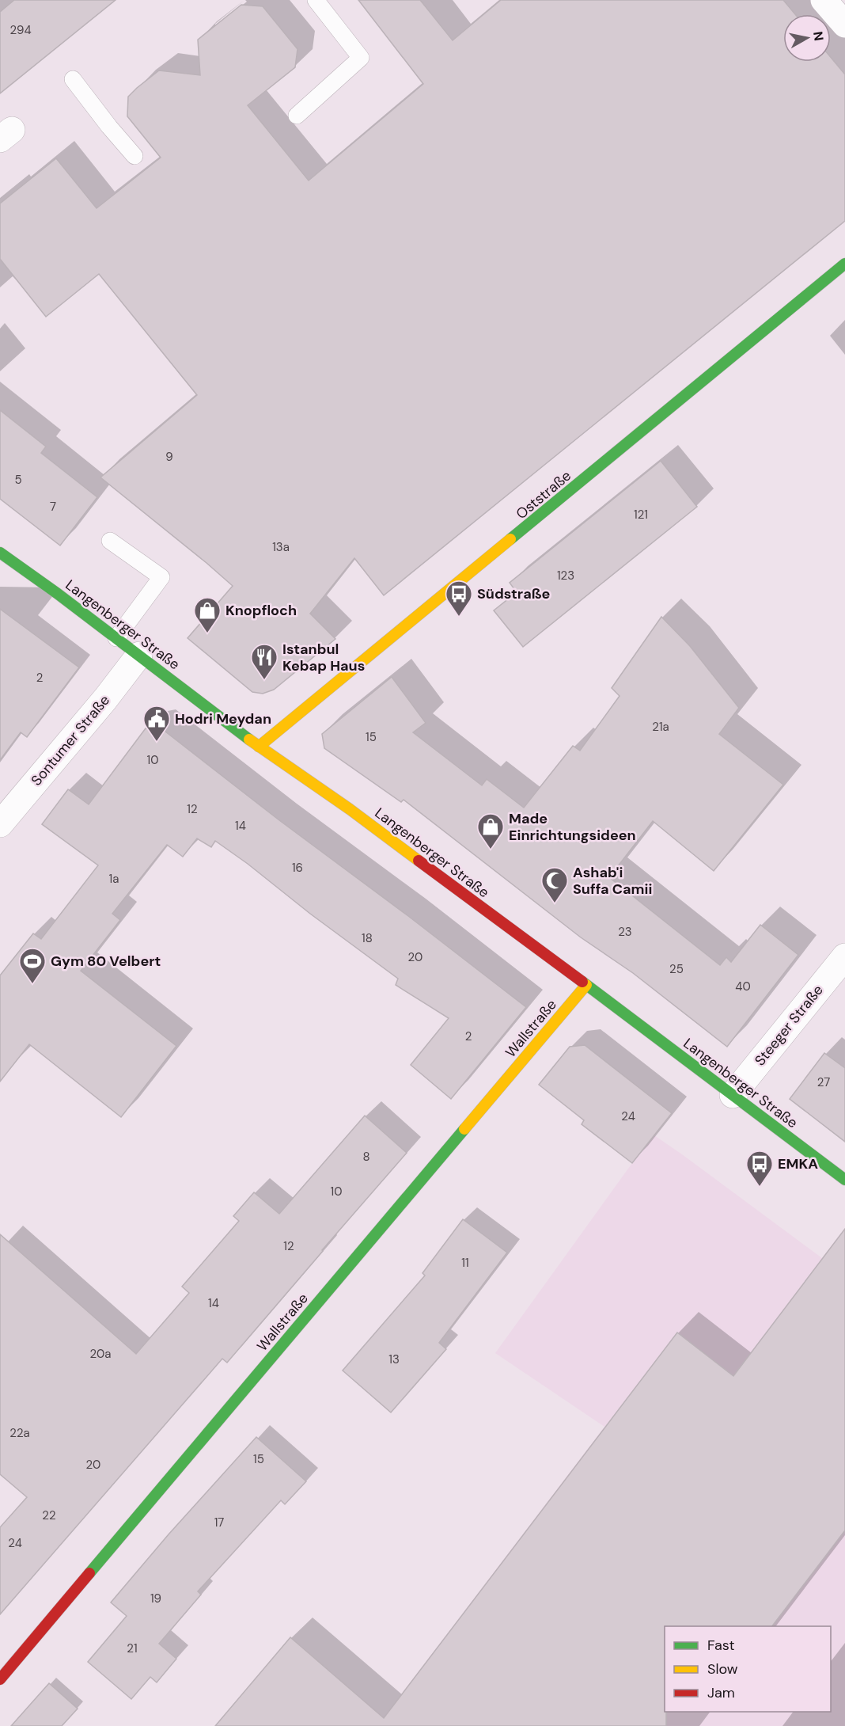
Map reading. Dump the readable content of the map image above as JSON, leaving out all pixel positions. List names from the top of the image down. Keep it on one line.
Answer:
{"streets":{"main road":["Oststraße","Langenberger Straße","Wallstraße"],"street":["Sontumer Straße","Steeger Straße"]},"crossings":[["Oststraße","Langenberger Straße"],["Langenberger Straße","Sontumer Straße"],["Langenberger Straße","Steeger Straße"],["Langenberger Straße","Wallstraße"]],"places":{"bus stop":["Südstraße","EMKA"],"shop":["Knopfloch","Made Einrichtungsideen"],"restaurant":["Istanbul Kebap Haus"],"public building":["Hodri Meydan"],"mosque":["Ashab'i Suffa Camii"],"sports":["Gym 80 Velbert"]},"house_numbers":["294","9","5","7","121","13a","123","2","21a","15","10","12","14","16","1a","23","18","20","25","40","2","27","24","8","10","12","11","14","20a","13","22a","15","20","22","17","24","19","21"],"legend":["Fast","Slow","Jam"],"north":"right"}
